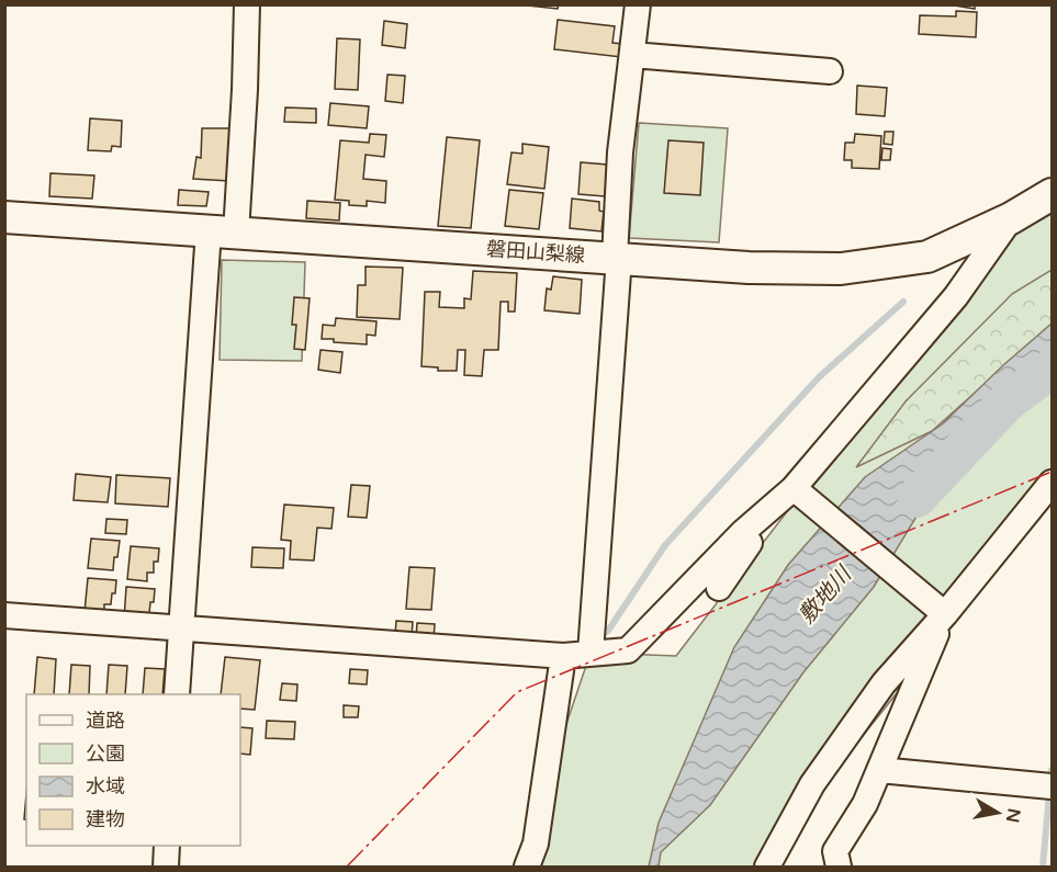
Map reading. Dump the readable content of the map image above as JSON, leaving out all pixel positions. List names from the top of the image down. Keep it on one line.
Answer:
{"streets":{"main road":["磐田山梨線"]},"water":["敷地川"],"legend":["道路","公園","水域","建物"],"north":"right"}
